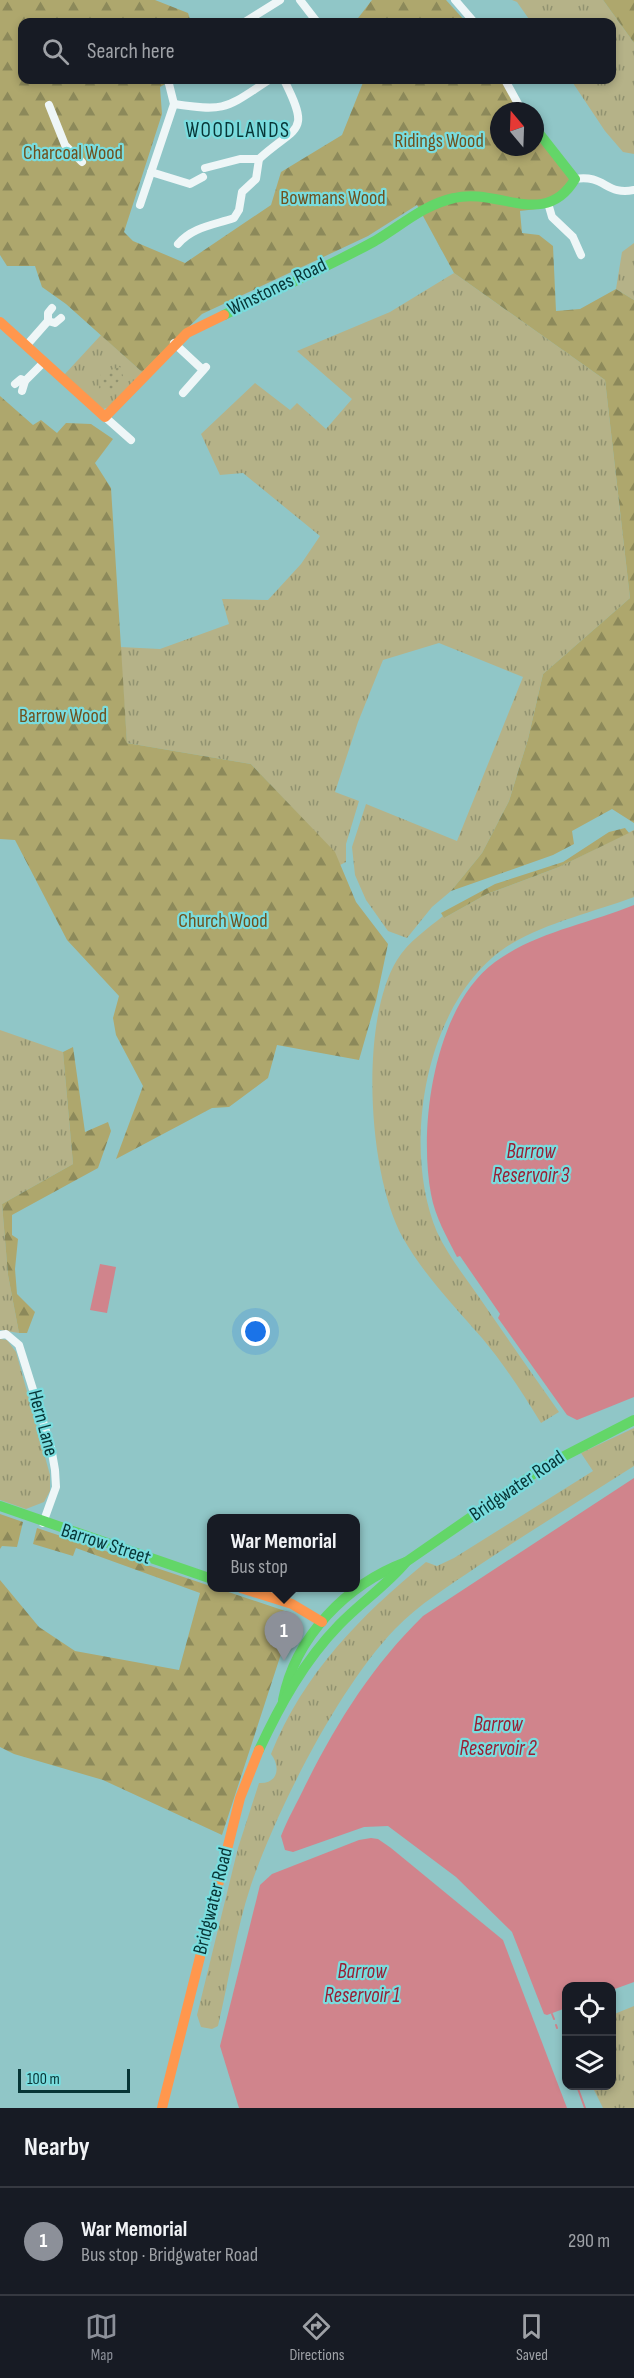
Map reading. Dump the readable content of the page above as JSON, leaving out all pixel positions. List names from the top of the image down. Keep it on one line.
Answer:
{"streets":{"main road":["Winstones Road","Bridgwater Road","Barrow Street"],"street":["Hern Lane"]},"crossings":[["Hern Lane","Barrow Street"]],"districts":["WOODLANDS"],"water":["Barrow Reservoir 3","Barrow Reservoir 2","Barrow Reservoir 1"],"parks":["Ridings Wood","Charcoal Wood","Bowmans Wood","Barrow Wood","Church Wood"],"scale_bar":"100 m","north":"top","page":{"search":"Search here","popup":["War Memorial","Bus stop"],"pins":"1","scale":"100 m","heading":"Nearby","list":[{"mark":"1","name":"War Memorial","note":"Bus stop · Bridgwater Road","value":"290 m"}],"nav":["Map","Directions","Saved"]}}
